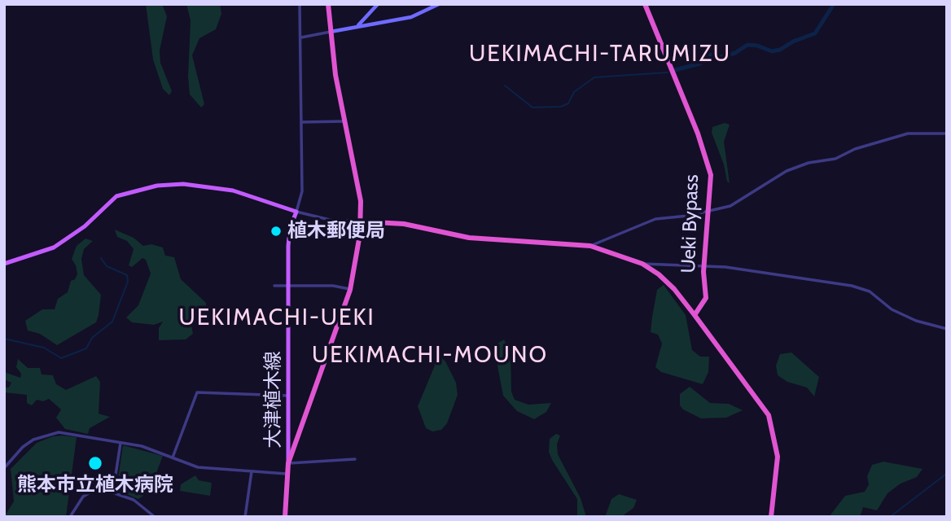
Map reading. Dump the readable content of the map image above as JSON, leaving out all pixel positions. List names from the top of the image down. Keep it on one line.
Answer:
{"streets":{"highway":["Ueki Bypass"],"main road":["大津植木線"]},"districts":["UEKIMACHI-TARUMIZU","UEKIMACHI-UEKI","UEKIMACHI-MOUNO"],"places":["植木郵便局","熊本市立植木病院"]}
